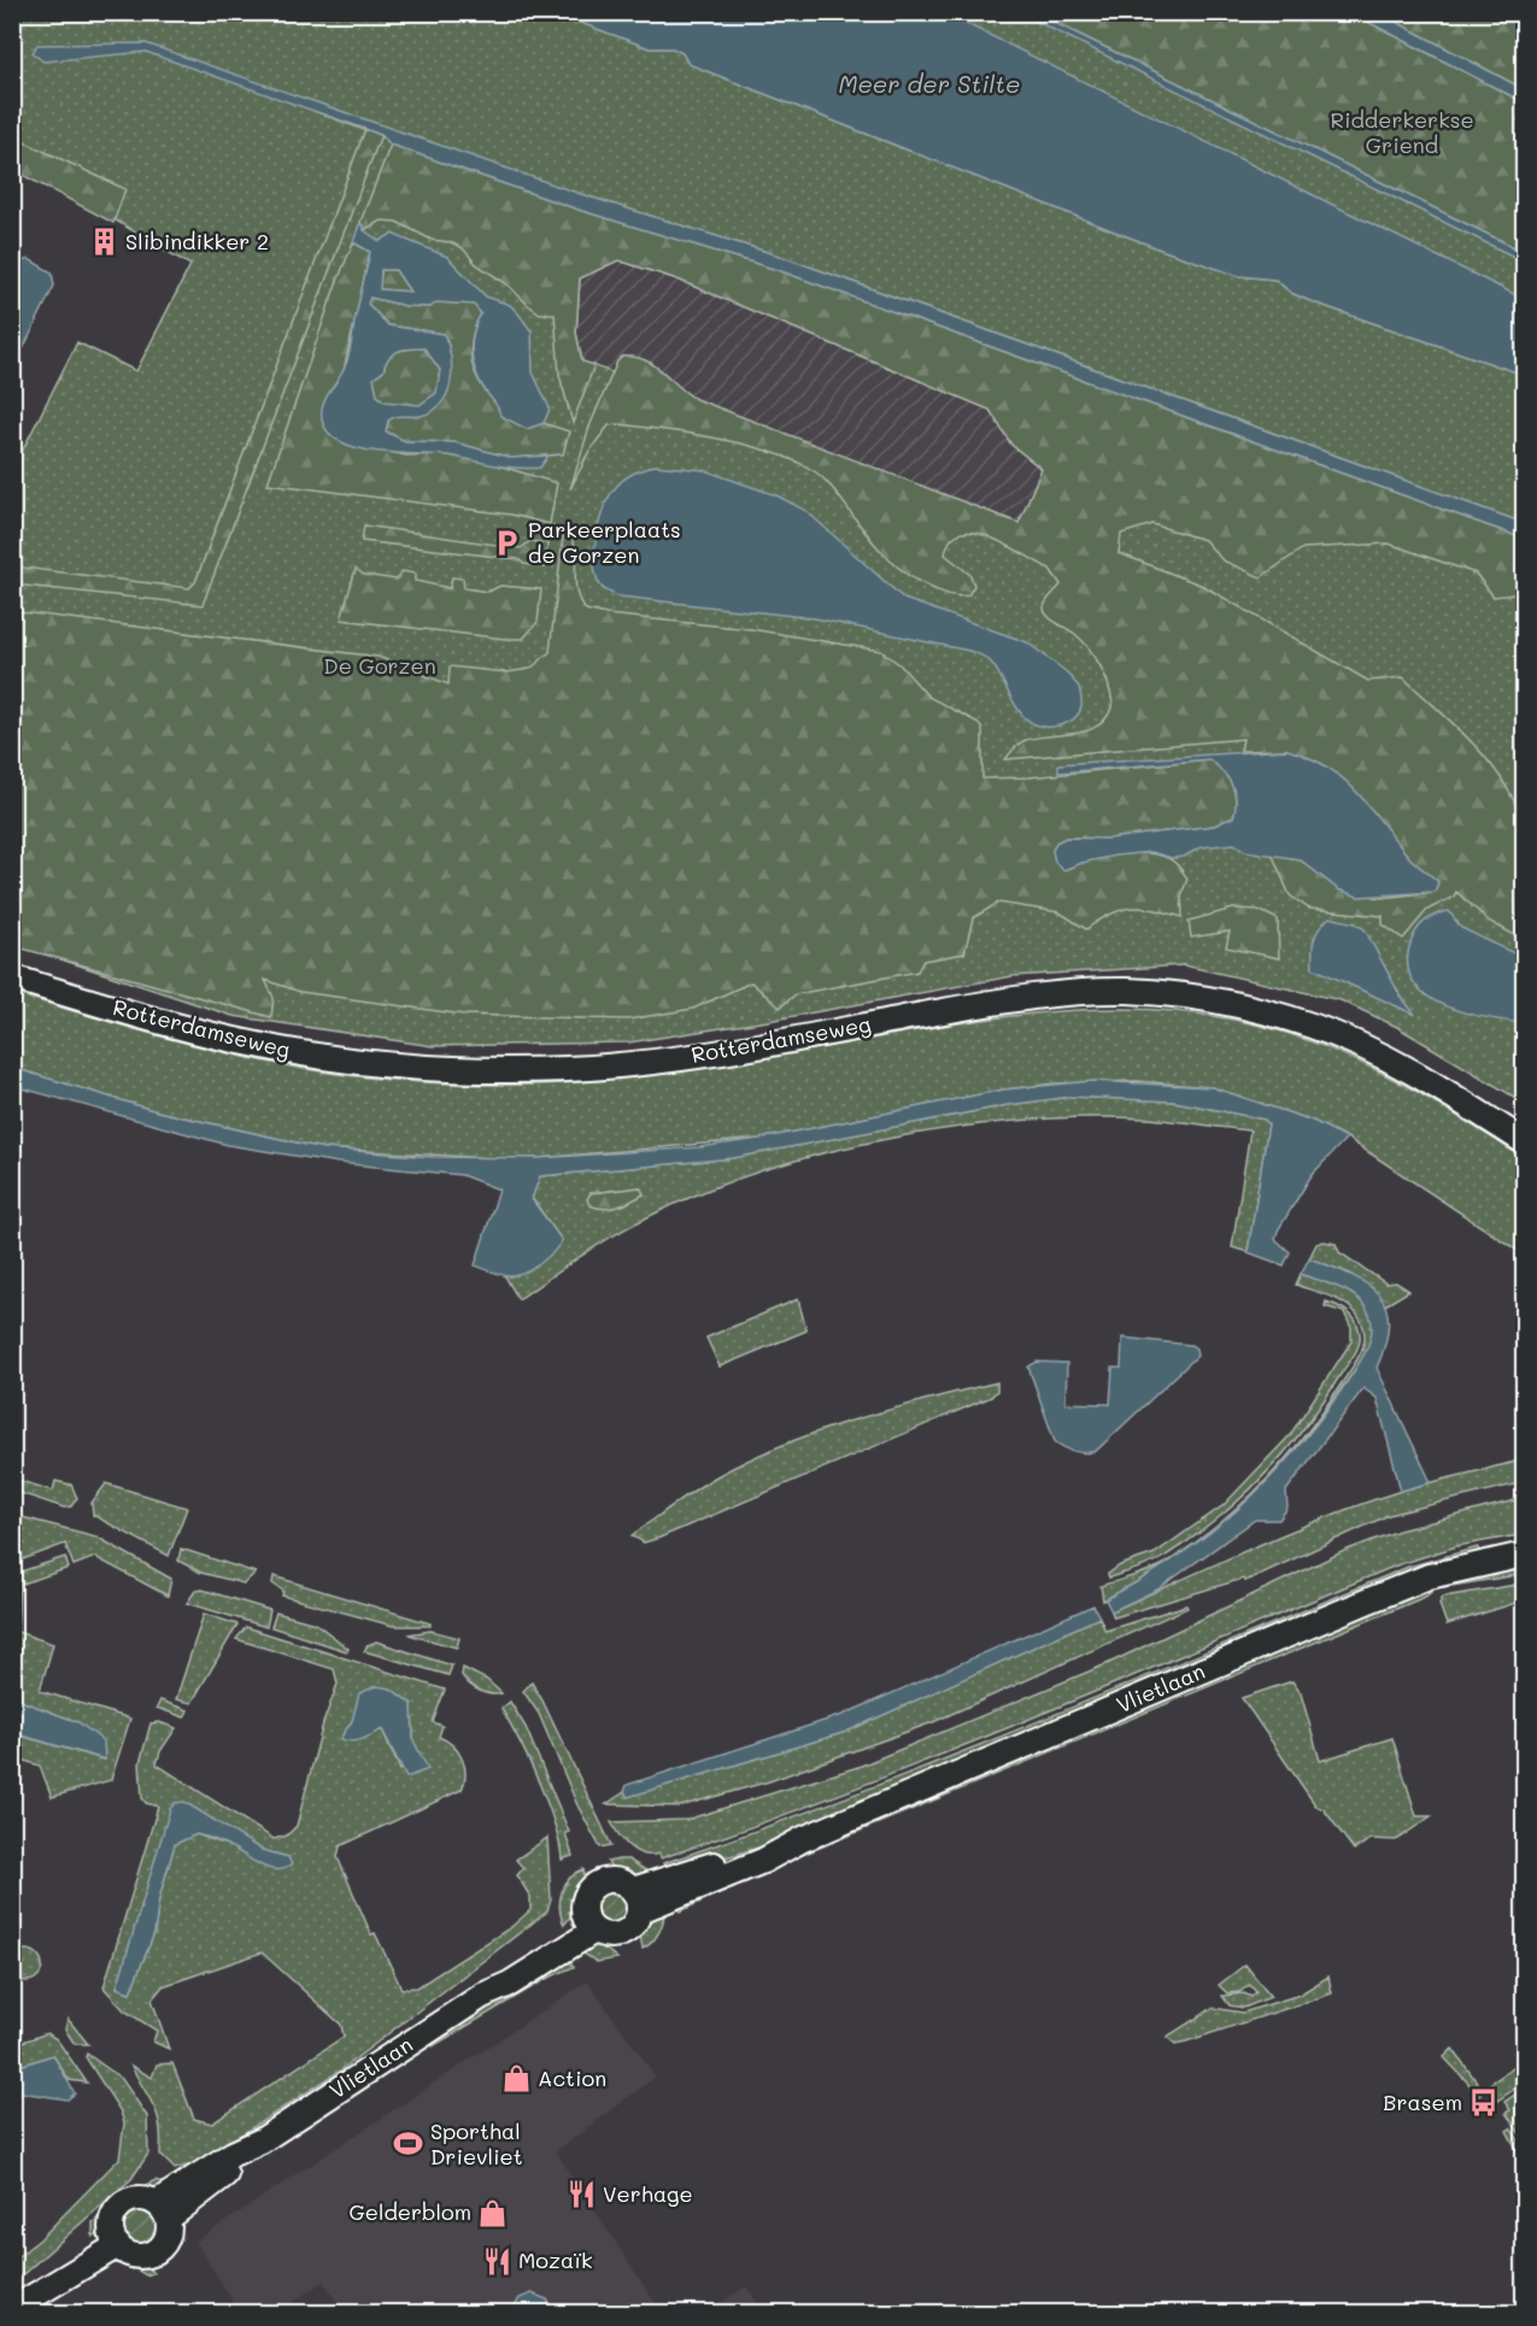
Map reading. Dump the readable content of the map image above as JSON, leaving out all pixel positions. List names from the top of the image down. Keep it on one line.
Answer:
{"streets":{"street":["Rotterdamseweg","Vlietlaan"]},"water":["Meer der Stilte"],"parks":["Ridderkerkse Griend","De Gorzen"],"places":{"building":["Slibindikker 2"],"parking":["Parkeerplaats de Gorzen"],"shop":["Action","Gelderblom"],"bus stop":["Brasem"],"sports":["Sporthal Drievliet"],"restaurant":["Verhage","Mozaïk"]}}
